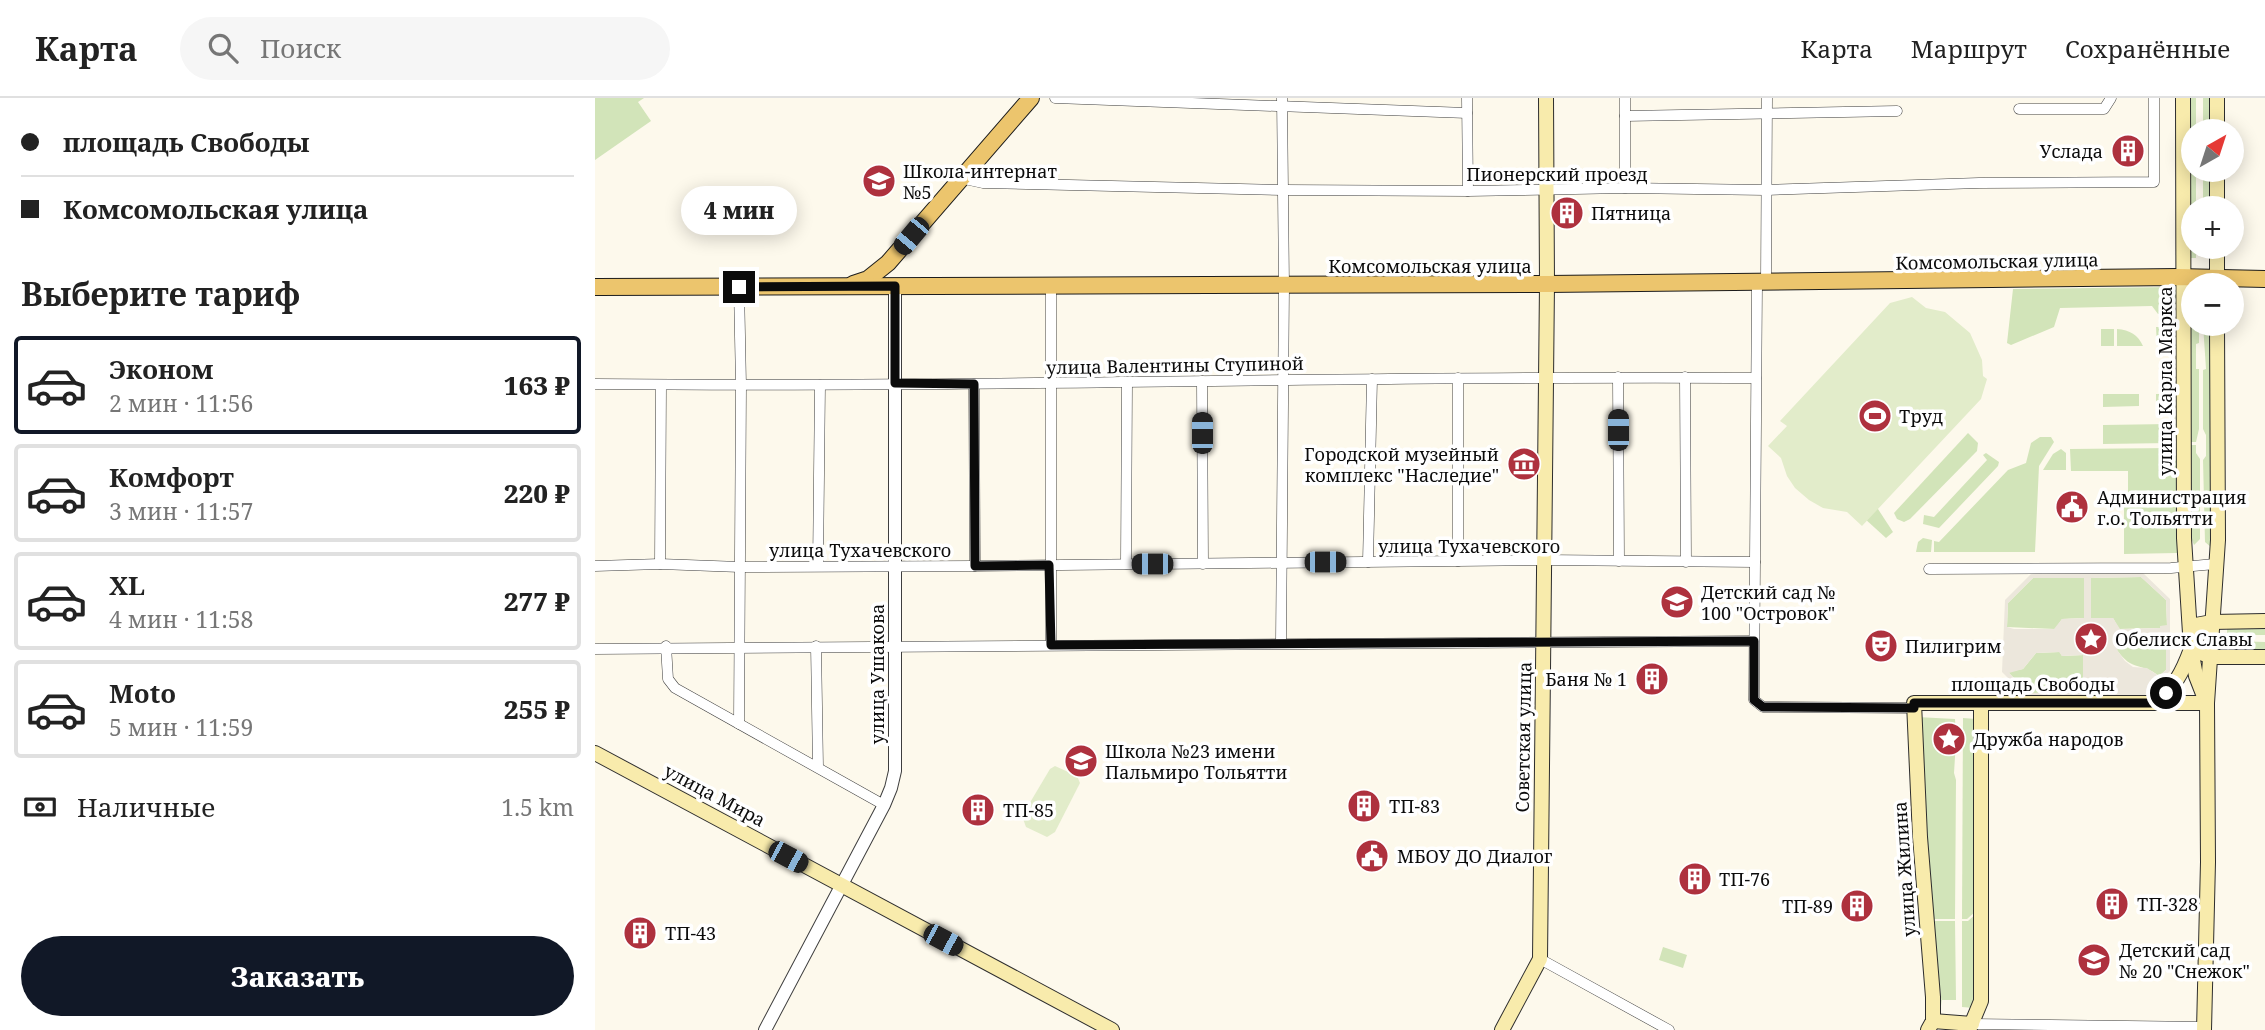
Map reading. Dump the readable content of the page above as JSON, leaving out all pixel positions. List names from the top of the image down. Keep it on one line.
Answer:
{"streets":{"main road":["Комсомольская улица","улица Карла Маркса","площадь Свободы","Советская улица","улица Мира","улица Жилина"],"street":["Пионерский проезд","улица Валентины Ступиной","улица Тухачевского","улица Ушакова"]},"crossings":[["Пионерский проезд","Советская улица"],["Комсомольская улица","улица Ушакова"],["Комсомольская улица","Советская улица"],["улица Валентины Ступиной","улица Ушакова"],["улица Валентины Ступиной","Советская улица"],["улица Карла Маркса","площадь Свободы"],["улица Тухачевского","улица Ушакова"],["улица Тухачевского","Советская улица"],["улица Ушакова","улица Мира"],["площадь Свободы","улица Жилина"]],"places":{"building":["Услада","Пятница","Баня № 1","ТП-83","ТП-85","ТП-76","ТП-328","ТП-89","ТП-43"],"school or university":["Школа-интернат №5","Детский сад № 100 \"Островок\"","Школа №23 имени Пальмиро Тольятти","Детский сад № 20 \"Снежок\""],"sports":["Труд"],"museum":["Городской музейный комплекс \"Наследие\""],"public building":["Администрация г.о. Тольятти","МБОУ ДО Диалог"],"place":["Обелиск Славы","Дружба народов"],"theatre":["Пилигрим"]},"north":"top right","page":{"header":"Карта","search":"Поиск","nav":["Карта","Маршрут","Сохранённые"],"banner":["площадь Свободы","Комсомольская улица"],"map_buttons":["+","−"],"bubble":"4 мин","heading":"Выберите тариф","list":[{"name":"Эконом","note":"2 мин · 11:56","value":"163 ₽"},{"name":"Комфорт","note":"3 мин · 11:57","value":"220 ₽"},{"name":"XL","note":"4 мин · 11:58","value":"277 ₽"},{"name":"Moto","note":"5 мин · 11:59","value":"255 ₽"}],"pay":["Наличные","1.5 km"],"buttons":"Заказать"}}
